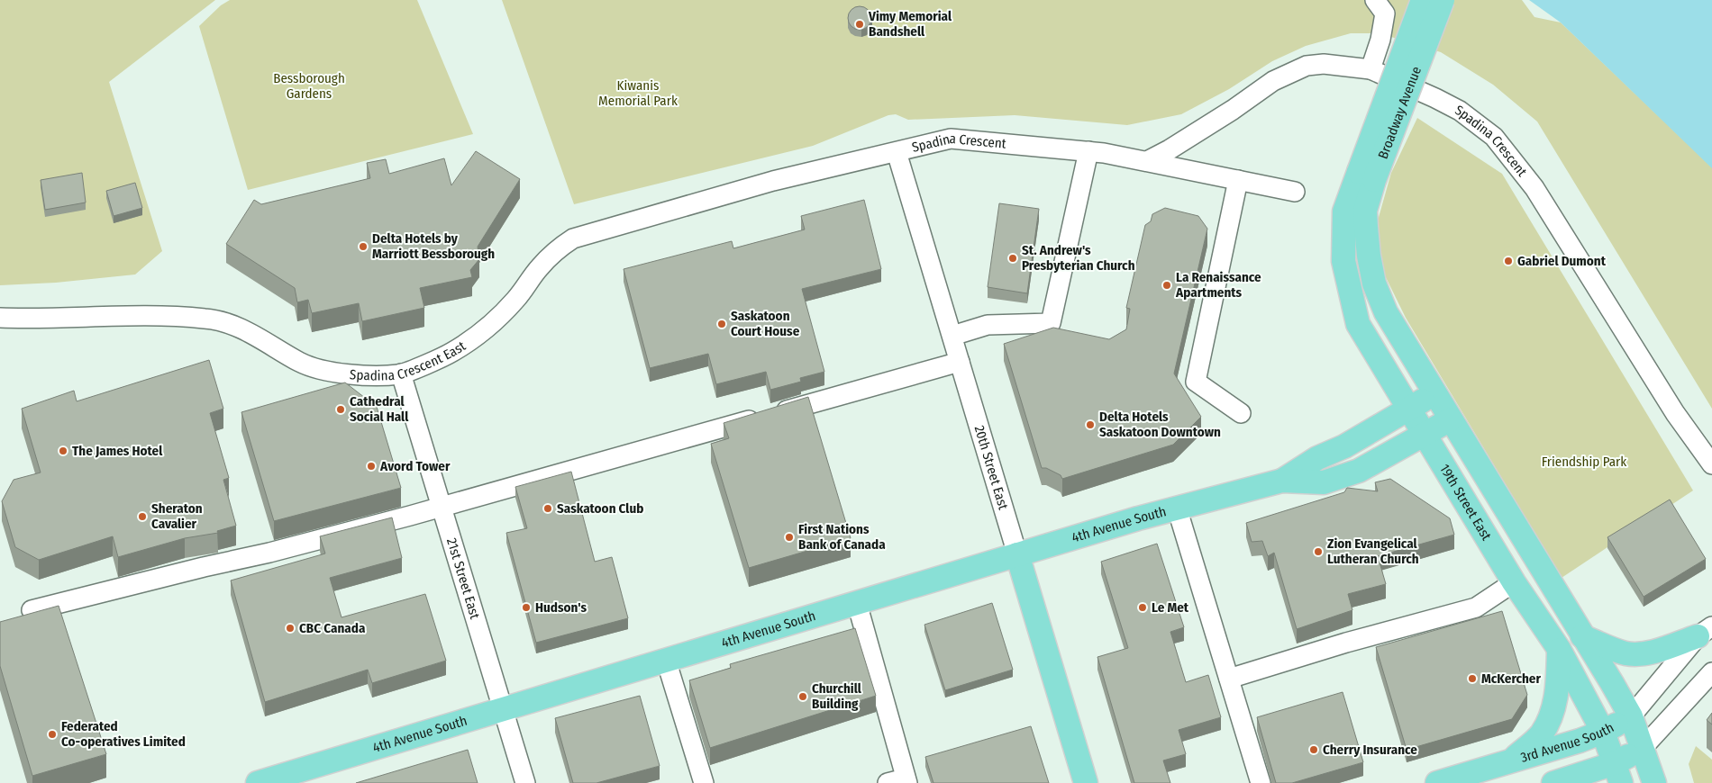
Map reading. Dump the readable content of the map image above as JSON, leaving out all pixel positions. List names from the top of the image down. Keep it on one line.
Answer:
{"streets":{"main road":["Broadway Avenue","20th Street East","19th Street East","4th Avenue South","3rd Avenue South"],"street":["Spadina Crescent","Spadina Crescent East","21st Street East"]},"crossings":[["Broadway Avenue","19th Street East"],["Broadway Avenue","4th Avenue South"],["Spadina Crescent","Spadina Crescent East"],["Spadina Crescent","20th Street East"],["Spadina Crescent East","21st Street East"],["20th Street East","4th Avenue South"],["19th Street East","4th Avenue South"],["19th Street East","3rd Avenue South"],["4th Avenue South","21st Street East"]],"parks":["Bessborough Gardens","Kiwanis Memorial Park","Friendship Park"],"places":["Vimy Memorial Bandshell","Delta Hotels by Marriott Bessborough","St. Andrew's Presbyterian Church","Gabriel Dumont","La Renaissance Apartments","Saskatoon Court House","Cathedral Social Hall","Delta Hotels Saskatoon Downtown","The James Hotel","Avord Tower","Saskatoon Club","Sheraton Cavalier","First Nations Bank of Canada","Zion Evangelical Lutheran Church","Hudson's","Le Met","CBC Canada","McKercher","Churchill Building","Federated Co-operatives Limited","Cherry Insurance"]}
